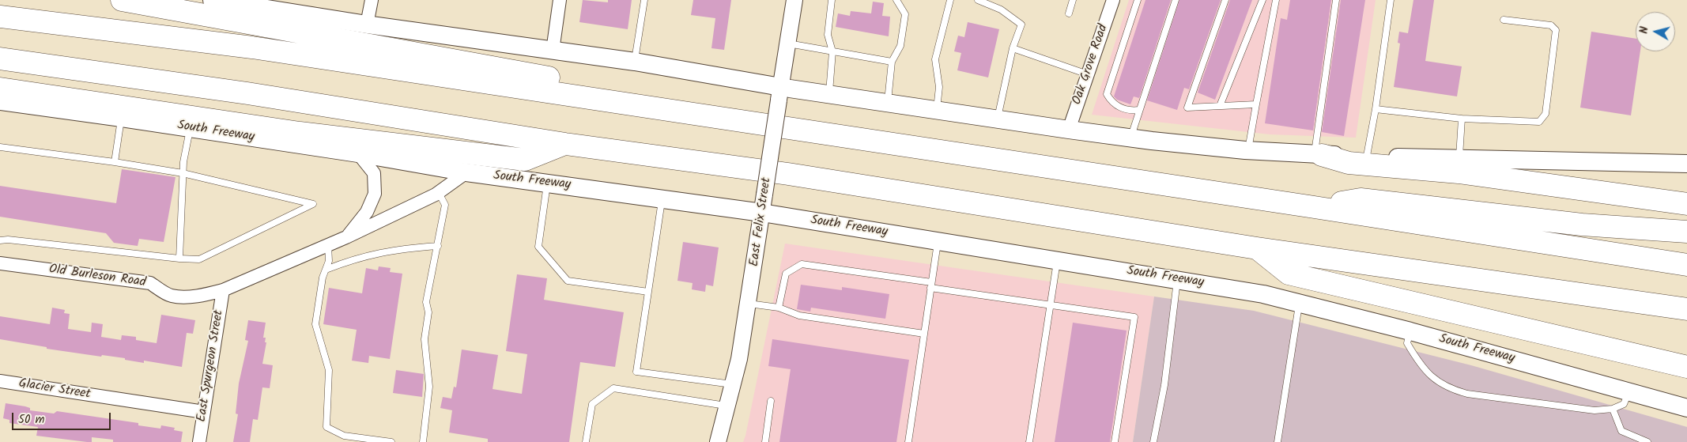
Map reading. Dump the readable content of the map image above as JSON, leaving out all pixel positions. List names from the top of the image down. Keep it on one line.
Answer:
{"streets":{"main road":["South Freeway"],"street":["Oak Grove Road","East Felix Street","Old Burleson Road","East Spurgeon Street","Glacier Street"]},"crossings":[["South Freeway","East Felix Street"],["South Freeway","Old Burleson Road"],["Old Burleson Road","East Spurgeon Street"],["East Spurgeon Street","Glacier Street"]],"scale_bar":"50 m","north":"left"}
